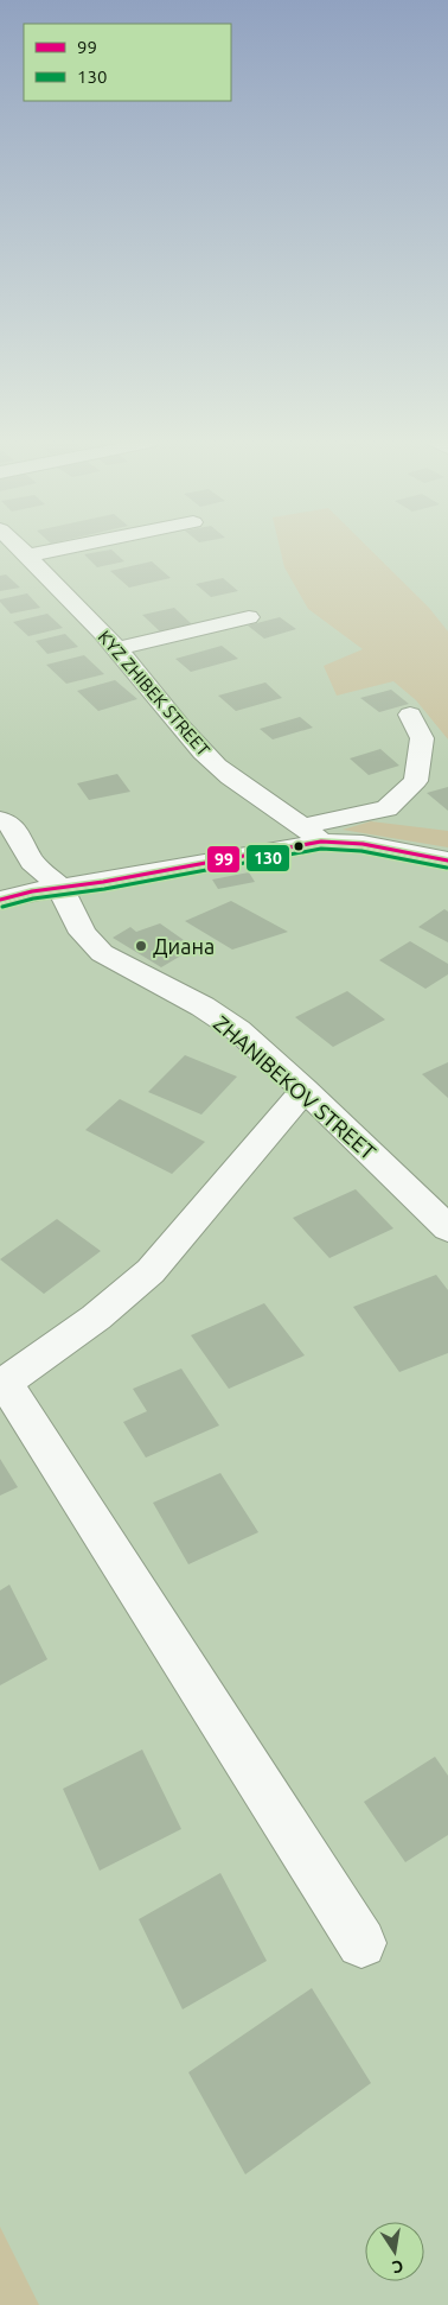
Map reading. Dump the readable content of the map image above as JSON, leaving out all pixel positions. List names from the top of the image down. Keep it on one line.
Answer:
{"streets":{"street":["KYZ ZHIBEK STREET","ZHANIBEKOV STREET"]},"places":["Диана"],"lines":["transit line 99","transit line 130"],"legend":["99","130"],"north":"bottom"}
